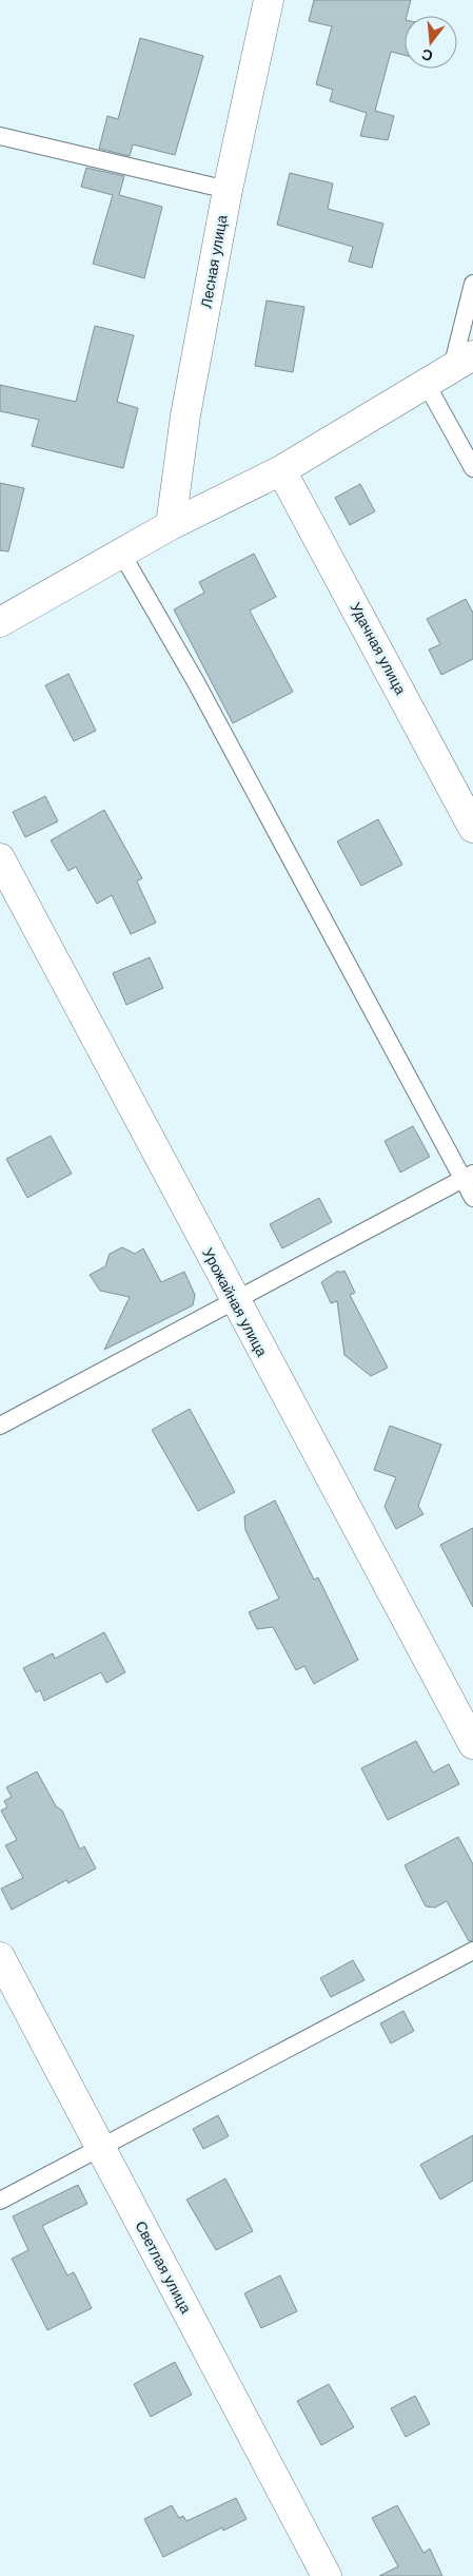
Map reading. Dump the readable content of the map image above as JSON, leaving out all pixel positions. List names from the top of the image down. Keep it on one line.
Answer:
{"streets":{"street":["Лесная улица","Удачная улица","Урожайная улица","Светлая улица"]},"north":"bottom"}
